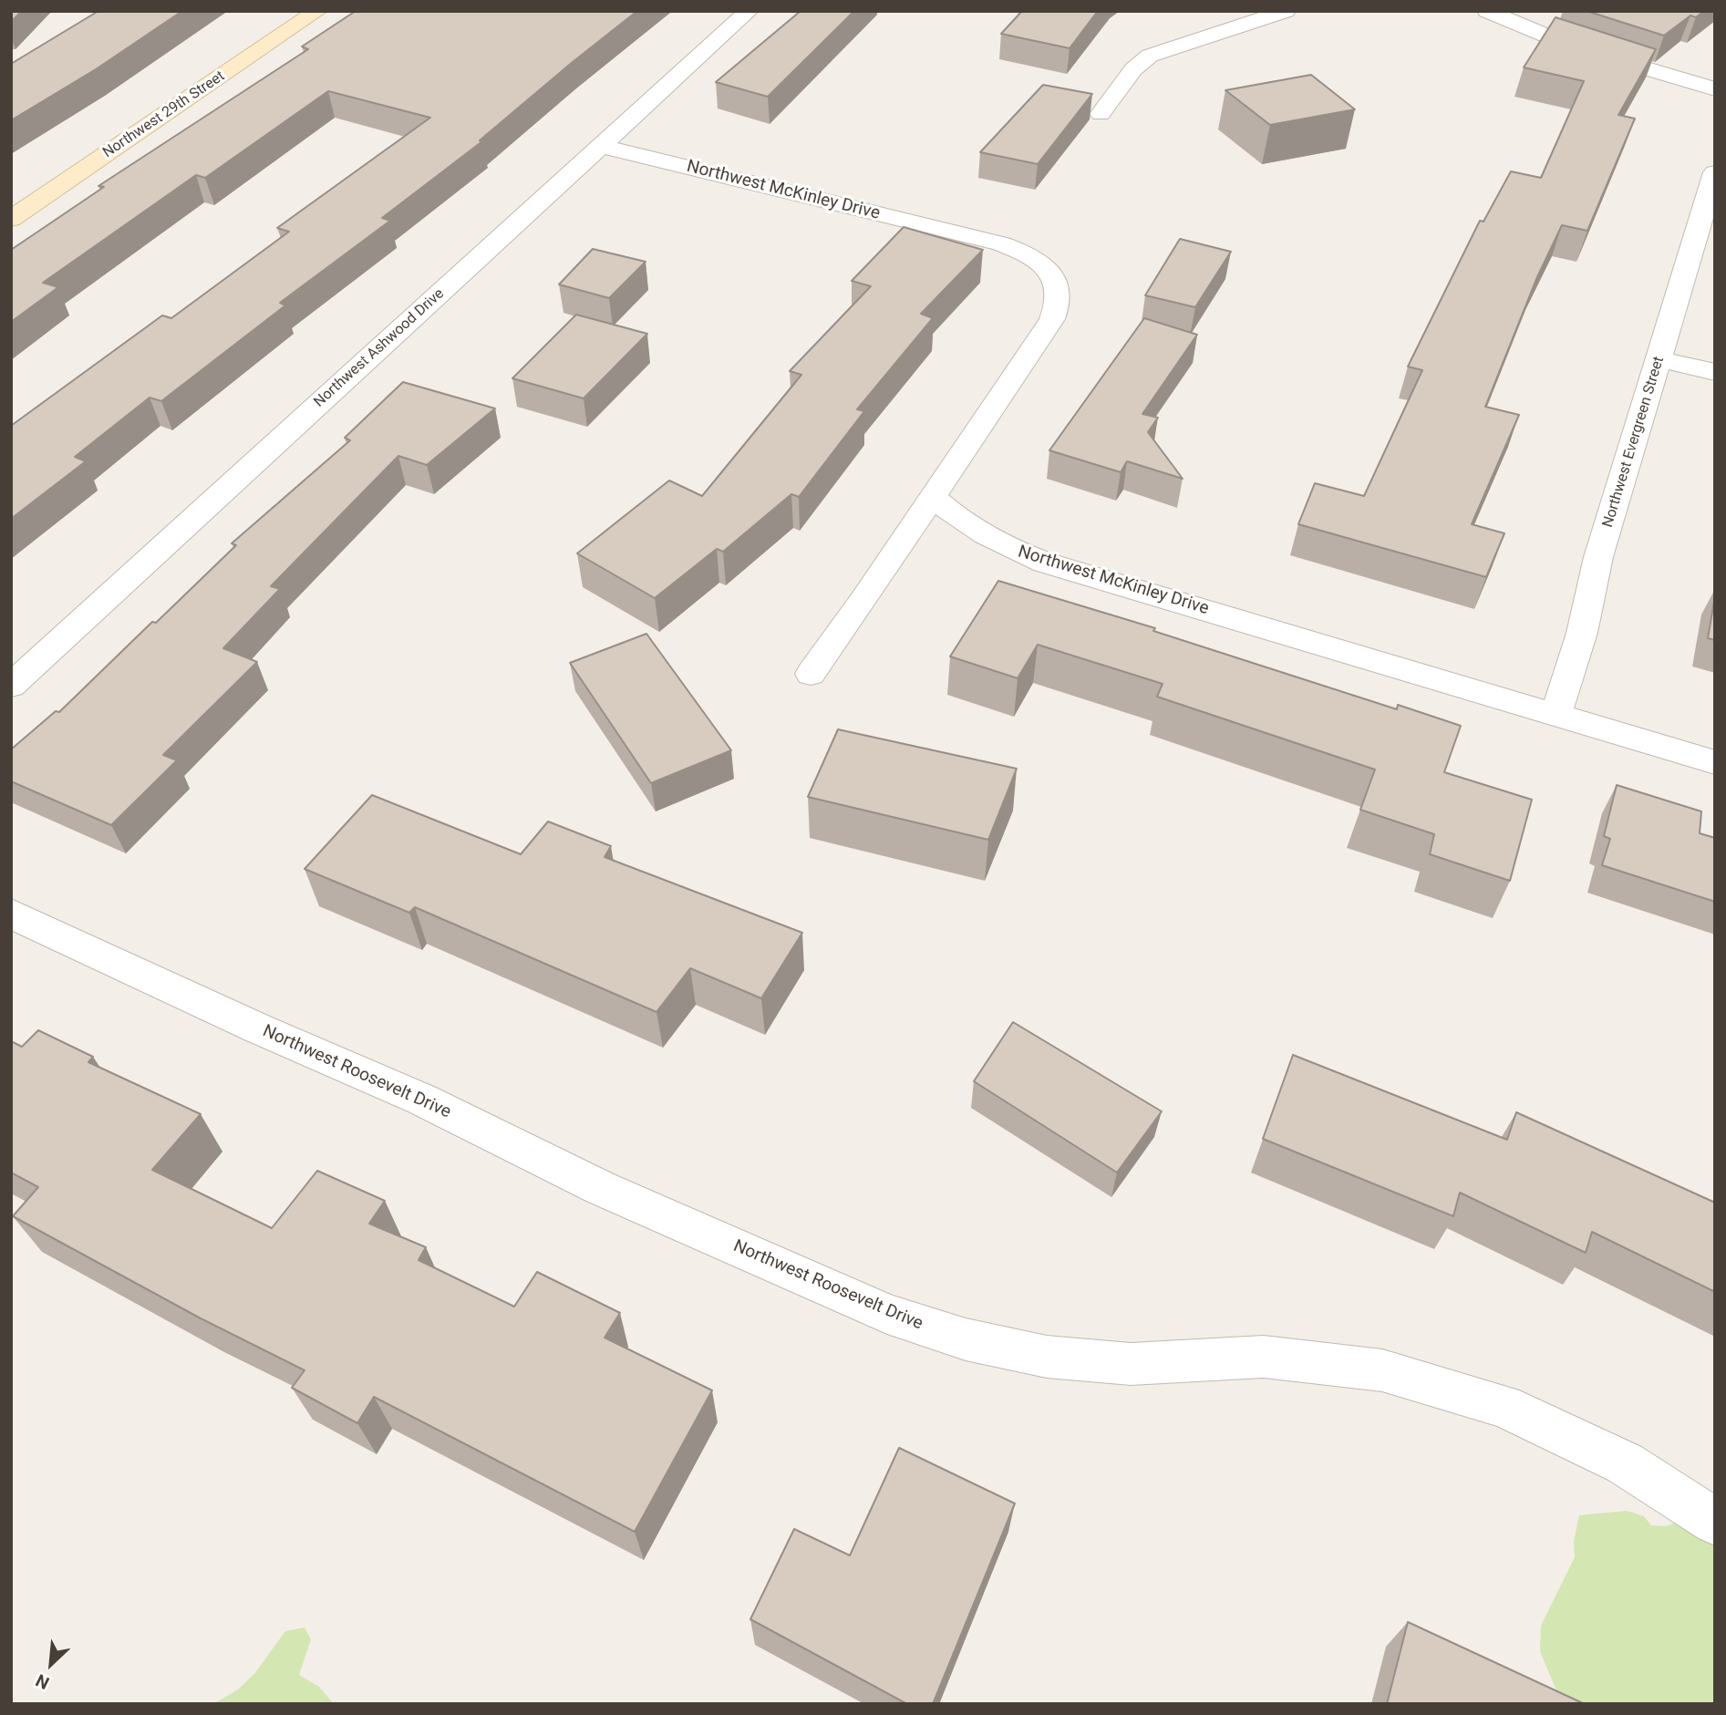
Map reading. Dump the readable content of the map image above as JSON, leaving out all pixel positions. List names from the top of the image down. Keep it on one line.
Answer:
{"streets":{"street":["Northwest 29th Street","Northwest McKinley Drive","Northwest Ashwood Drive","Northwest Evergreen Street","Northwest Roosevelt Drive"]},"crossings":[["Northwest McKinley Drive","Northwest Ashwood Drive"],["Northwest McKinley Drive","Northwest Evergreen Street"]],"north":"bottom left"}
